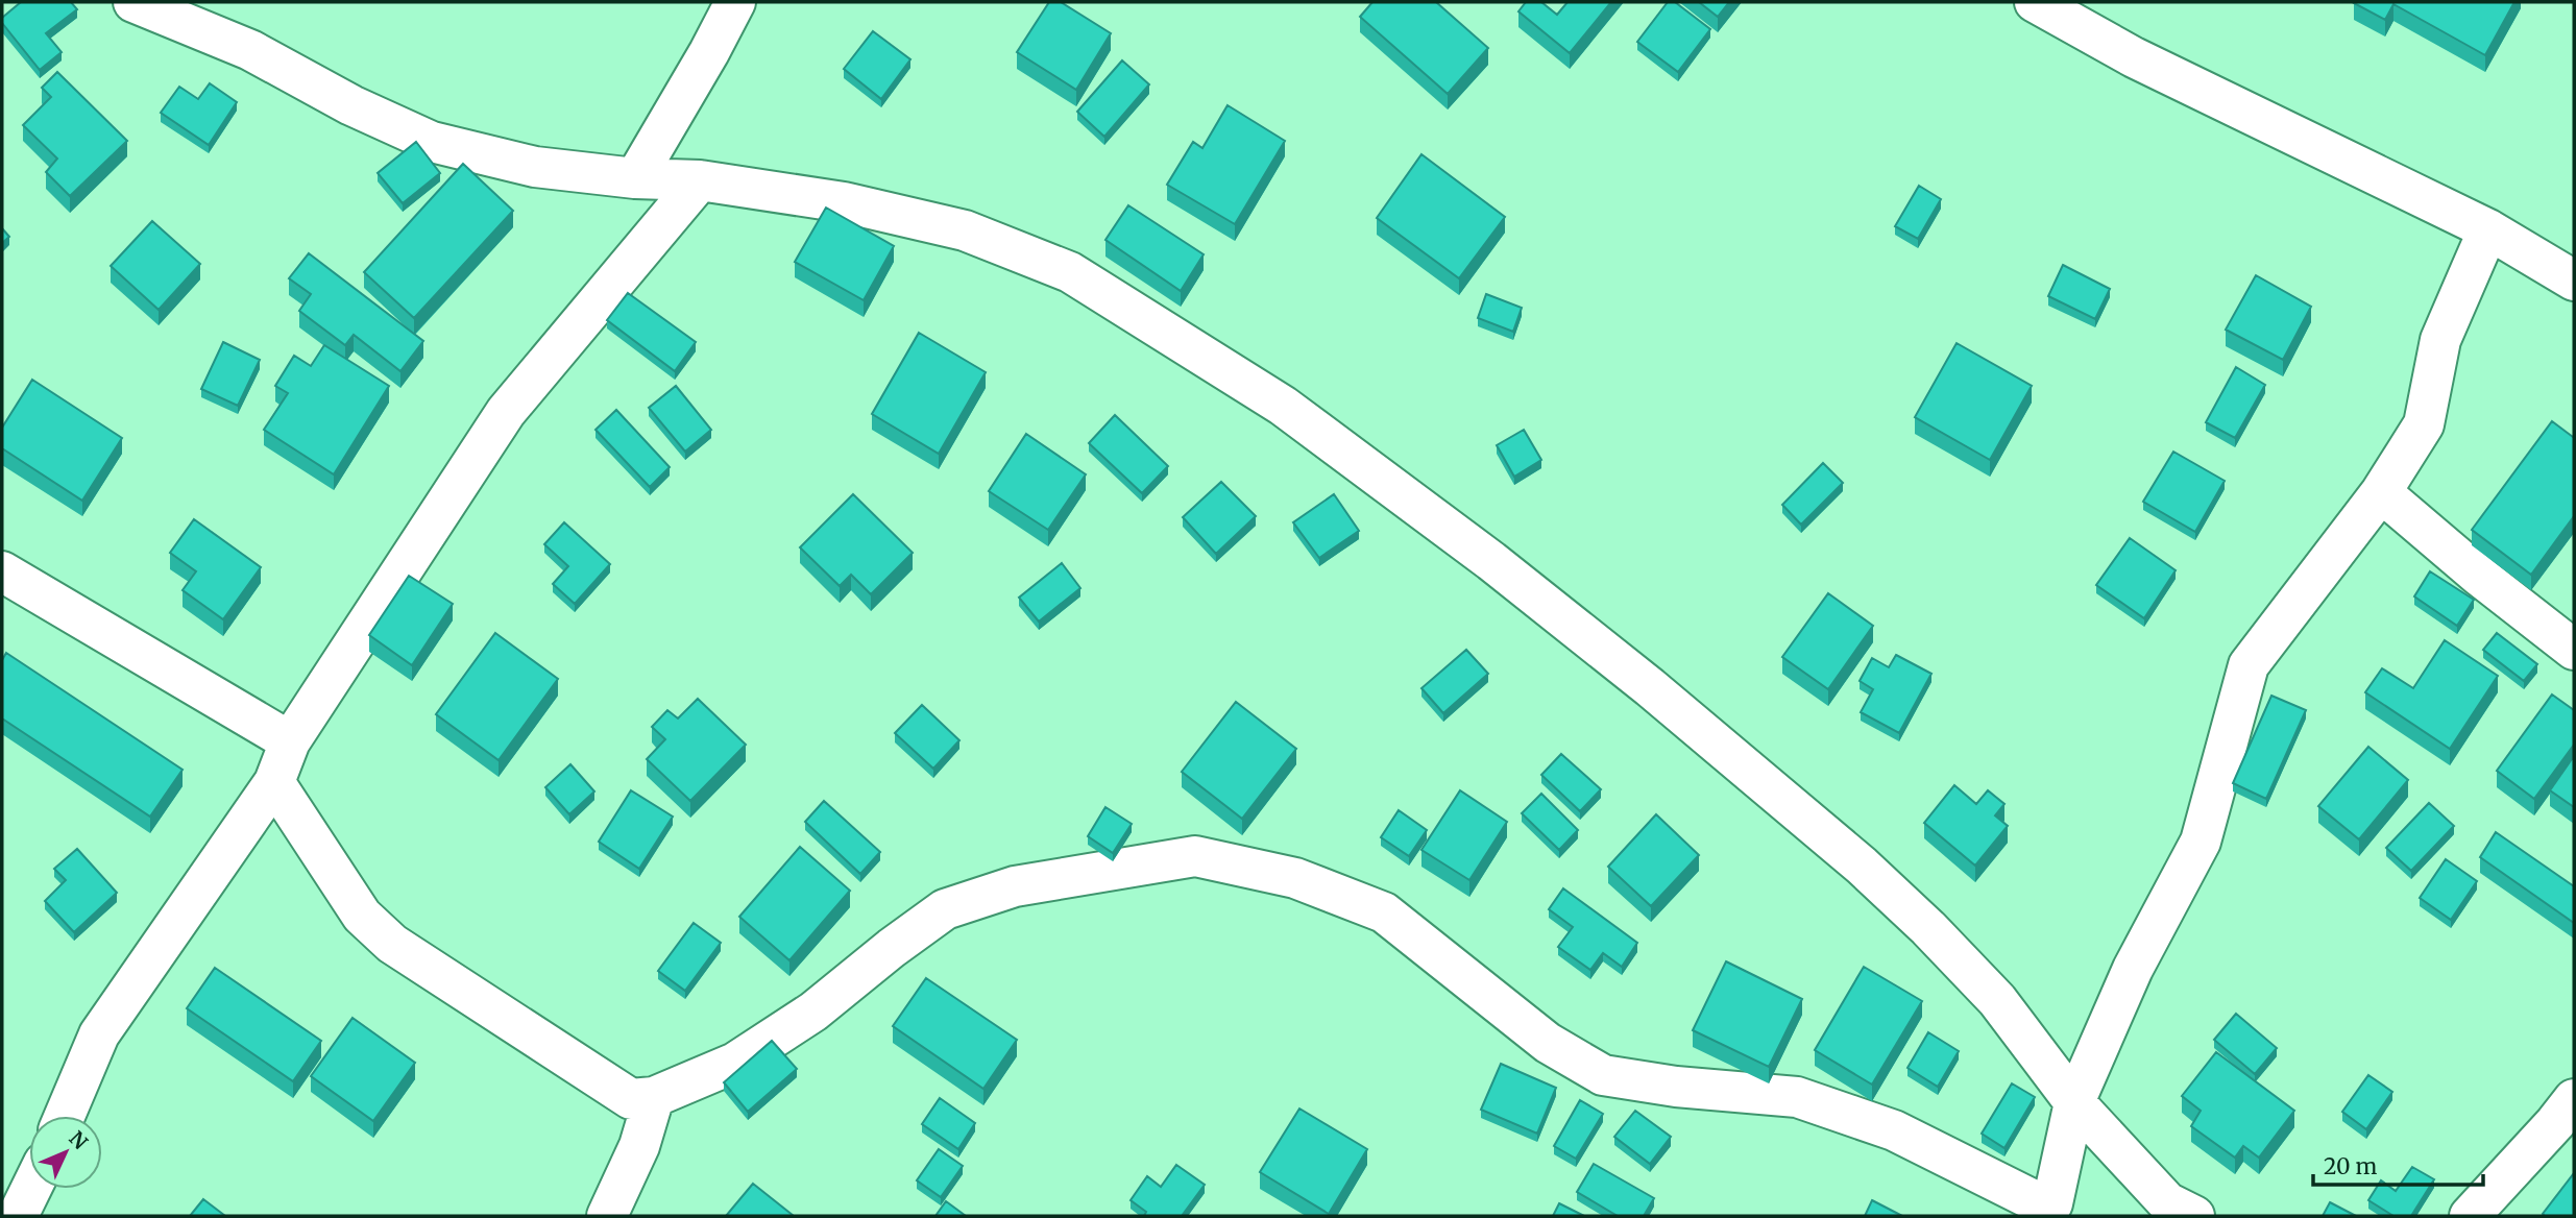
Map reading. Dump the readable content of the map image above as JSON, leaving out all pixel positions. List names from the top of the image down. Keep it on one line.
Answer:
{"scale_bar":"20 m","north":"top right"}
